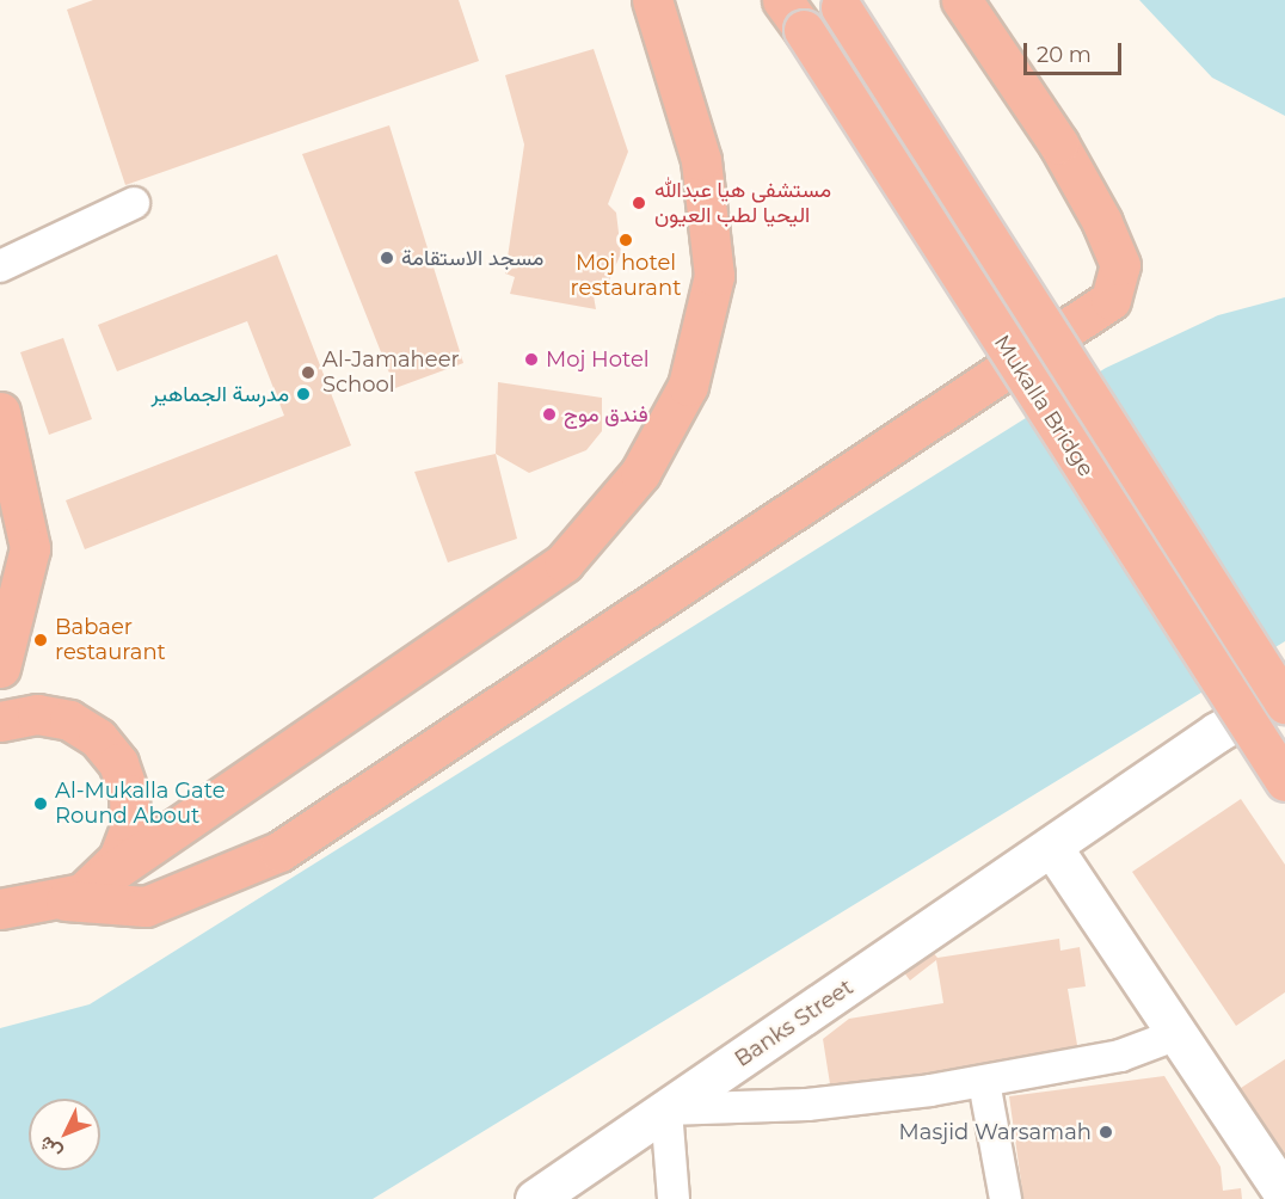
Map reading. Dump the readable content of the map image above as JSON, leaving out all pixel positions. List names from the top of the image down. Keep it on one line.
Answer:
{"streets":{"highway":["Mukalla Bridge"],"main road":["Banks Street"]},"places":["مستشفى هيا عبدالله اليحيا لطب العيون","Moj hotel restaurant","مسجد الاستقامة","Moj Hotel","Al-Jamaheer School","مدرسة الجماهير","فندق موج","Babaer restaurant","Al-Mukalla Gate Round About","Masjid Warsamah"],"scale_bar":"20 m","north":"bottom left"}
